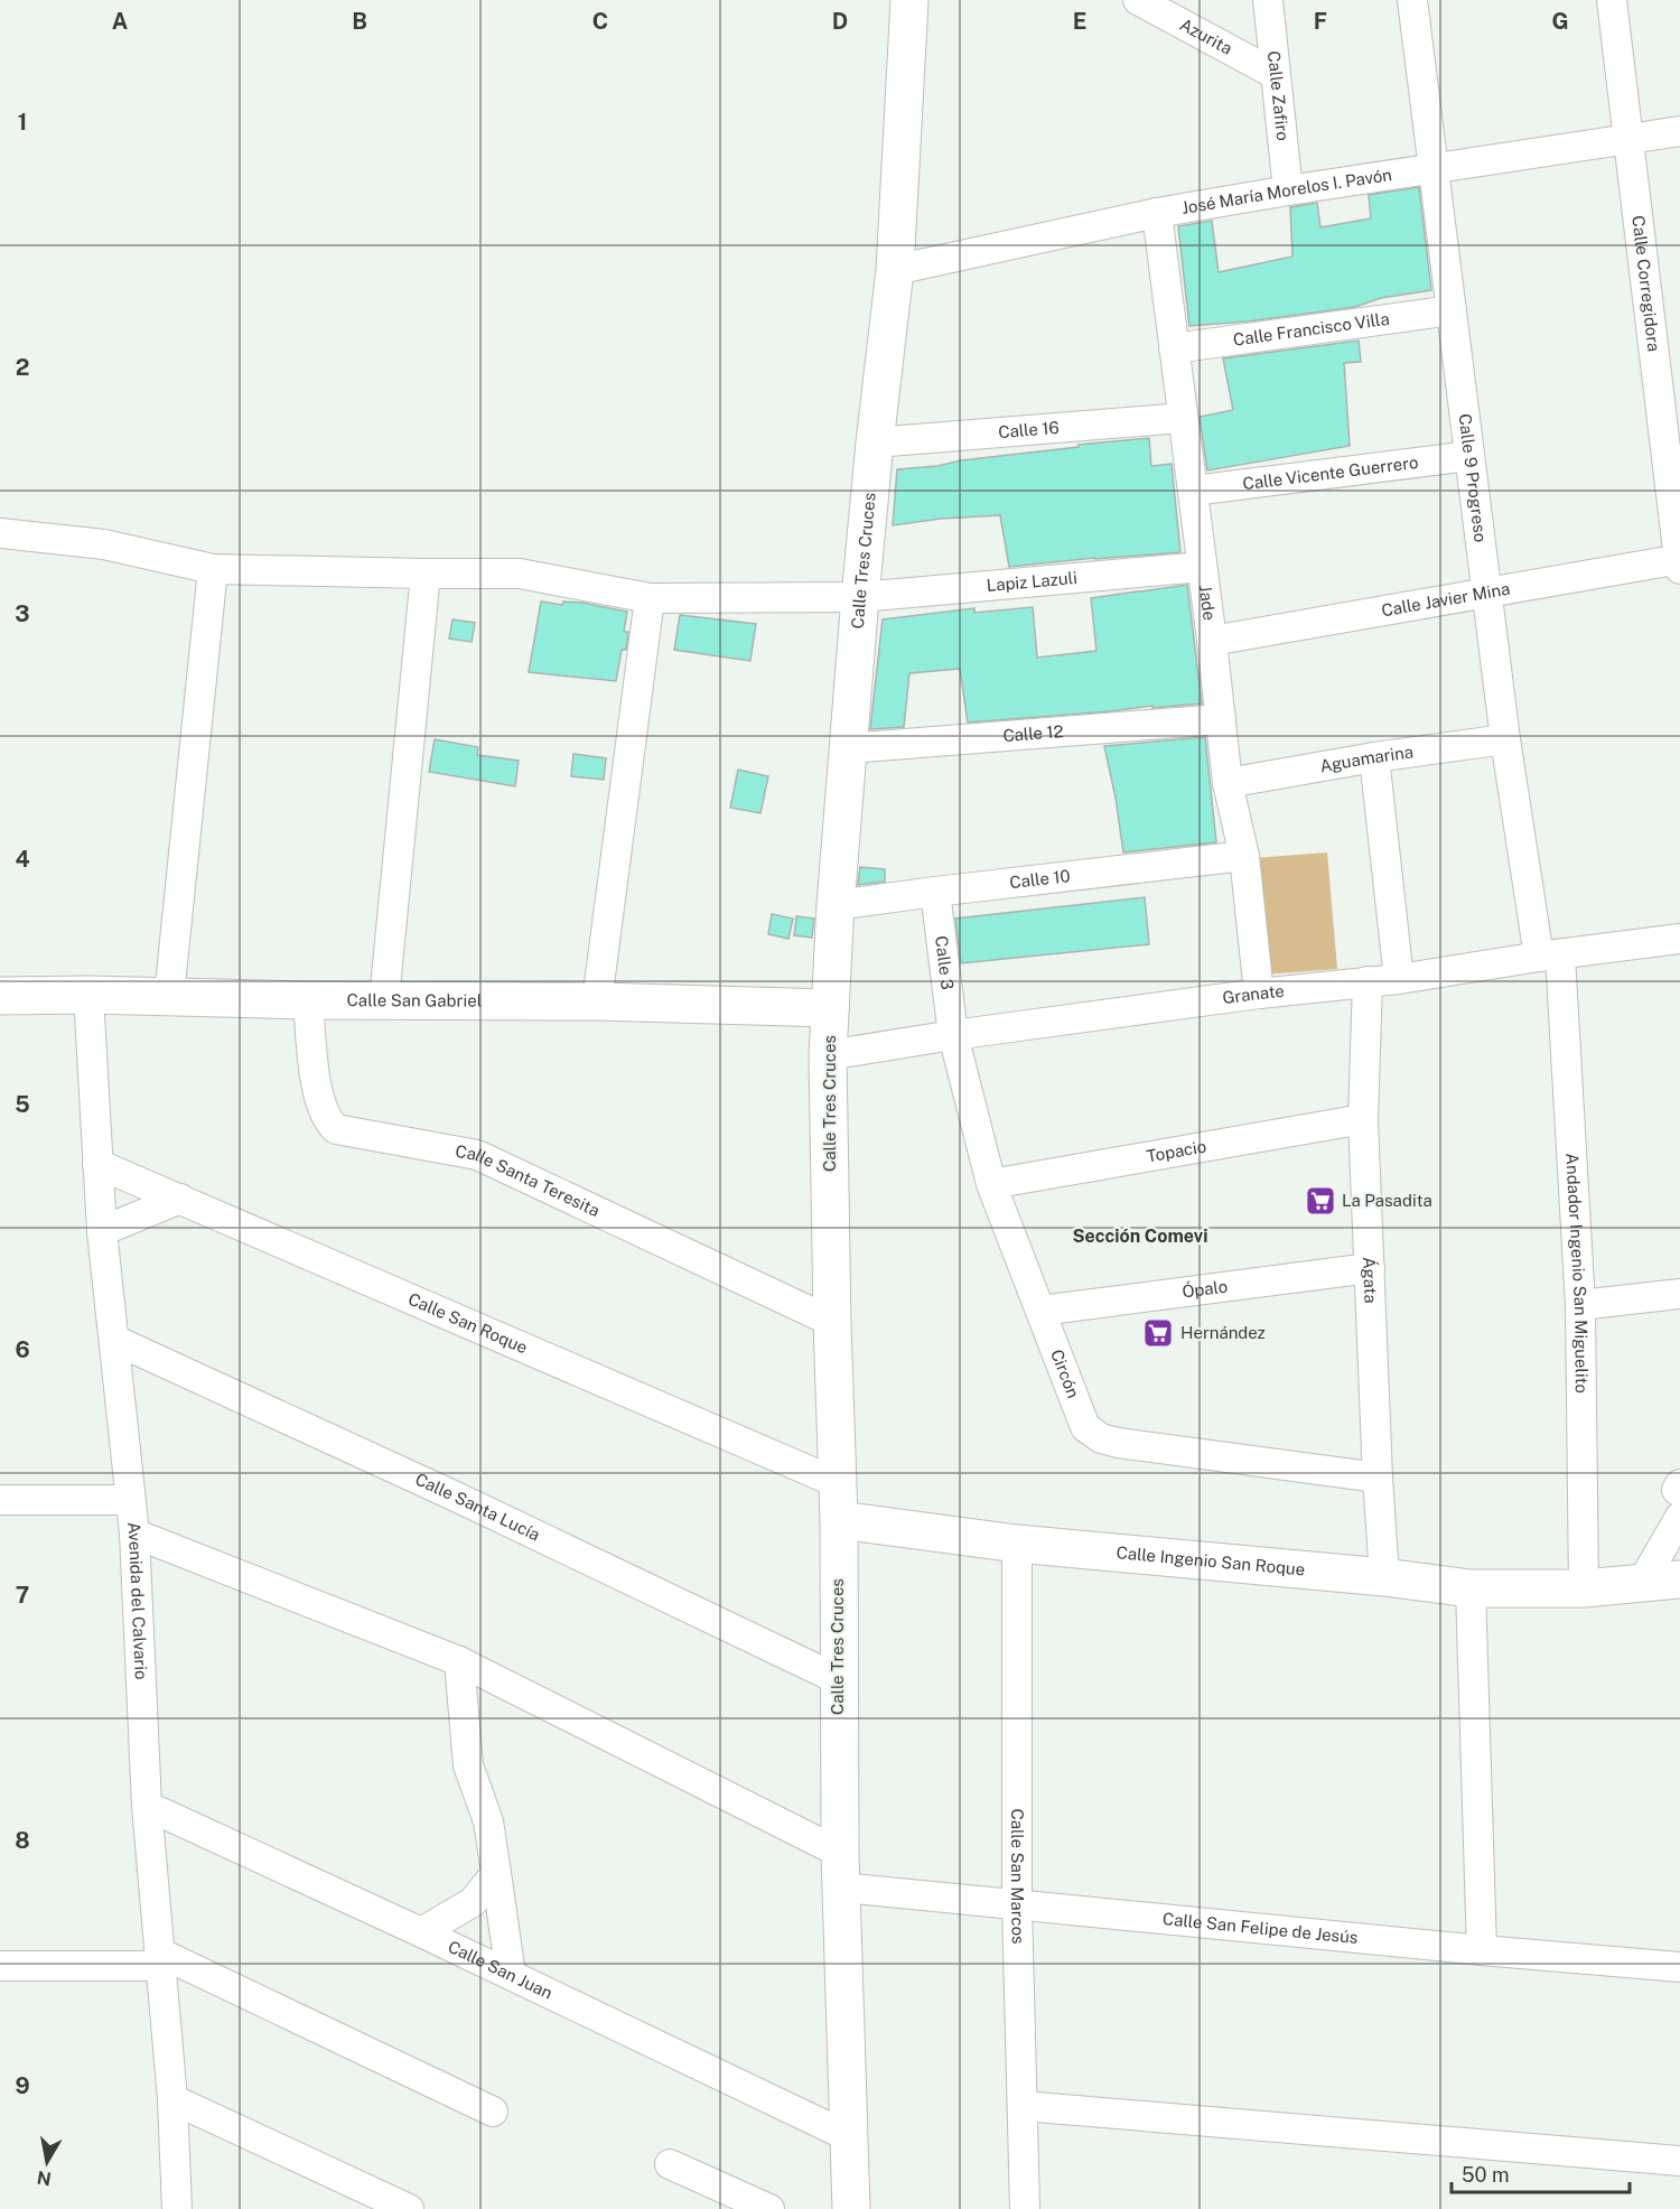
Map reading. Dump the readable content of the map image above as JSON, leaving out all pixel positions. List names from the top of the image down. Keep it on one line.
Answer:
{"streets":{"street":["Azurita","Calle Zafiro","José María Morelos I. Pavón","Calle Corregidora","Calle Francisco Villa","Calle 16","Calle Vicente Guerrero","Calle 9 Progreso","Calle Tres Cruces","Lapiz Lazuli","Calle Javier Mina","Jade","Calle 12","Aguamarina","Calle 10","Calle 3","Granate","Calle San Gabriel","Topacio","Calle Santa Teresita","Andador Ingenio San Miguelito","Ágata","Ópalo","Calle San Roque","Circón","Calle Santa Lucía","Calle Ingenio San Roque","Avenida del Calvario","Calle San Marcos","Calle San Felipe de Jesús","Calle San Juan"]},"crossings":[["Azurita","Calle Zafiro"],["Calle Zafiro","José María Morelos I. Pavón"],["José María Morelos I. Pavón","Calle Corregidora"],["José María Morelos I. Pavón","Calle 9 Progreso"],["José María Morelos I. Pavón","Calle Tres Cruces"],["José María Morelos I. Pavón","Jade"],["Calle Corregidora","Calle Javier Mina"],["Calle Francisco Villa","Calle 9 Progreso"],["Calle Francisco Villa","Jade"],["Calle 16","Calle Tres Cruces"],["Calle 16","Jade"],["Calle Vicente Guerrero","Calle 9 Progreso"],["Calle Vicente Guerrero","Jade"],["Calle 9 Progreso","Calle Javier Mina"],["Calle 9 Progreso","Aguamarina"],["Calle 9 Progreso","Granate"],["Calle 9 Progreso","Andador Ingenio San Miguelito"],["Calle Tres Cruces","Lapiz Lazuli"],["Calle Tres Cruces","Calle 12"],["Calle Tres Cruces","Calle 10"],["Calle Tres Cruces","Granate"],["Calle Tres Cruces","Calle San Gabriel"],["Calle Tres Cruces","Calle Santa Teresita"],["Calle Tres Cruces","Calle San Roque"],["Calle Tres Cruces","Calle Santa Lucía"],["Calle Tres Cruces","Calle Ingenio San Roque"],["Calle Tres Cruces","Calle San Felipe de Jesús"],["Calle Tres Cruces","Calle San Juan"],["Lapiz Lazuli","Jade"],["Calle Javier Mina","Jade"],["Jade","Calle 12"],["Jade","Aguamarina"],["Jade","Calle 10"],["Jade","Granate"],["Calle 10","Calle 3"],["Calle 3","Granate"],["Calle 3","Circón"],["Granate","Andador Ingenio San Miguelito"],["Granate","Ágata"],["Granate","Circón"],["Calle San Gabriel","Calle Santa Teresita"],["Calle San Gabriel","Avenida del Calvario"],["Topacio","Ágata"],["Topacio","Circón"],["Andador Ingenio San Miguelito","Calle Ingenio San Roque"],["Ágata","Ópalo"],["Ágata","Circón"],["Ágata","Calle Ingenio San Roque"],["Ópalo","Circón"],["Calle San Roque","Avenida del Calvario"],["Calle Santa Lucía","Avenida del Calvario"],["Calle Ingenio San Roque","Calle San Marcos"],["Avenida del Calvario","Calle San Juan"],["Calle San Marcos","Calle San Felipe de Jesús"]],"districts":["Sección Comevi"],"places":{"supermarket":["La Pasadita","Hernández"]},"scale_bar":"50 m","north":"bottom","grid":{"columns":["A","B","C","D","E","F","G"],"rows":["1","2","3","4","5","6","7","8","9"]}}
